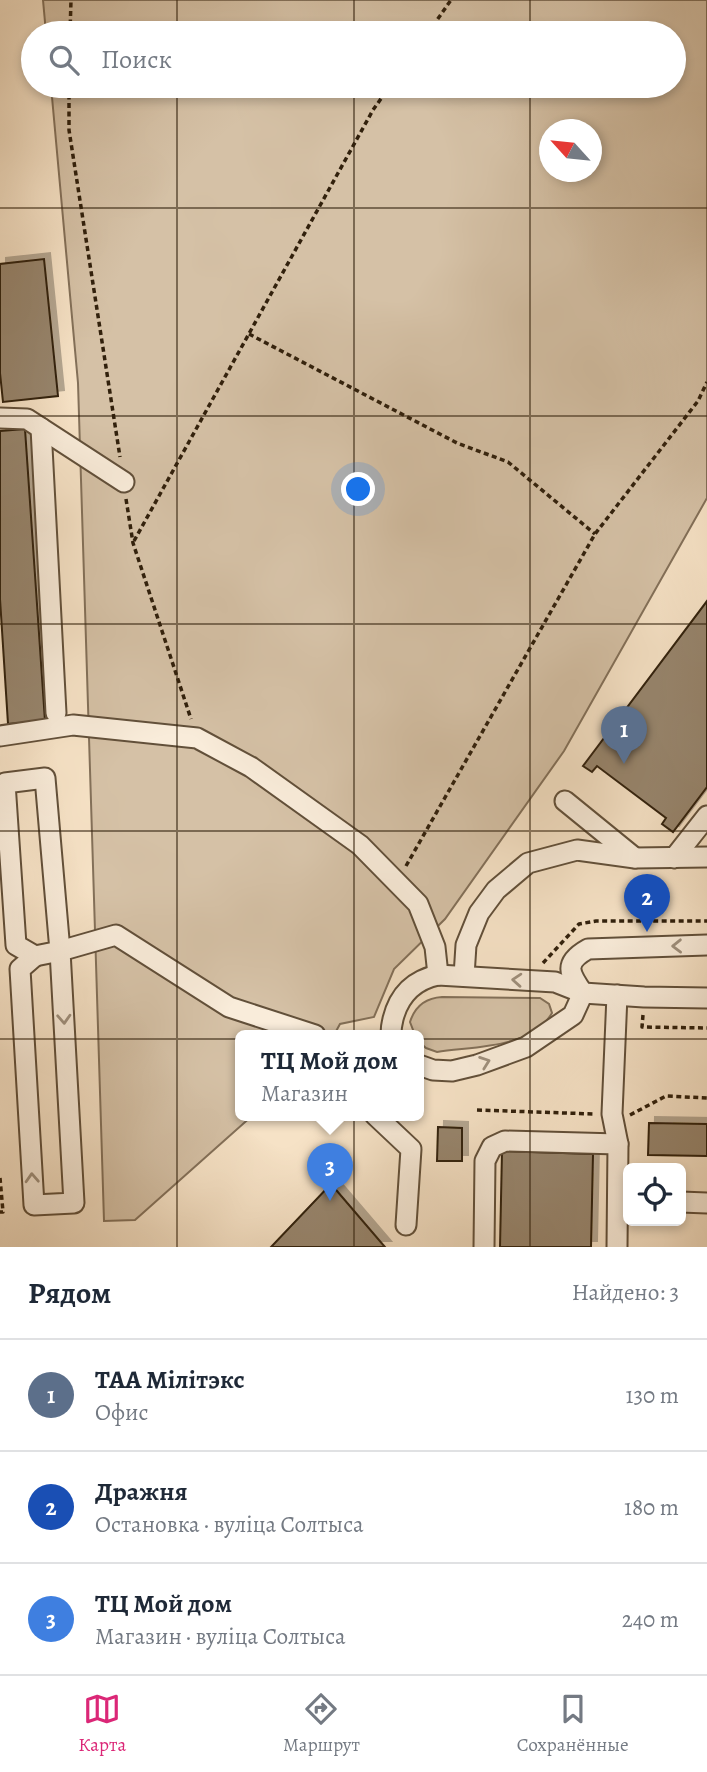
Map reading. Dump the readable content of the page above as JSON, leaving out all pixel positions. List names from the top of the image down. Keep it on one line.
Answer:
{"north":"top left","page":{"search":"Поиск","pins":["1","2","3"],"popup":["ТЦ Мой дом","Магазин"],"heading":["Рядом","Найдено: 3"],"list":[{"mark":"1","name":"ТАА Мілітэкс","note":"Офис","value":"130 m"},{"mark":"2","name":"Дражня","note":"Остановка · вуліца Солтыса","value":"180 m"},{"mark":"3","name":"ТЦ Мой дом","note":"Магазин · вуліца Солтыса","value":"240 m"}],"nav":["Карта","Маршрут","Сохранённые"]}}
